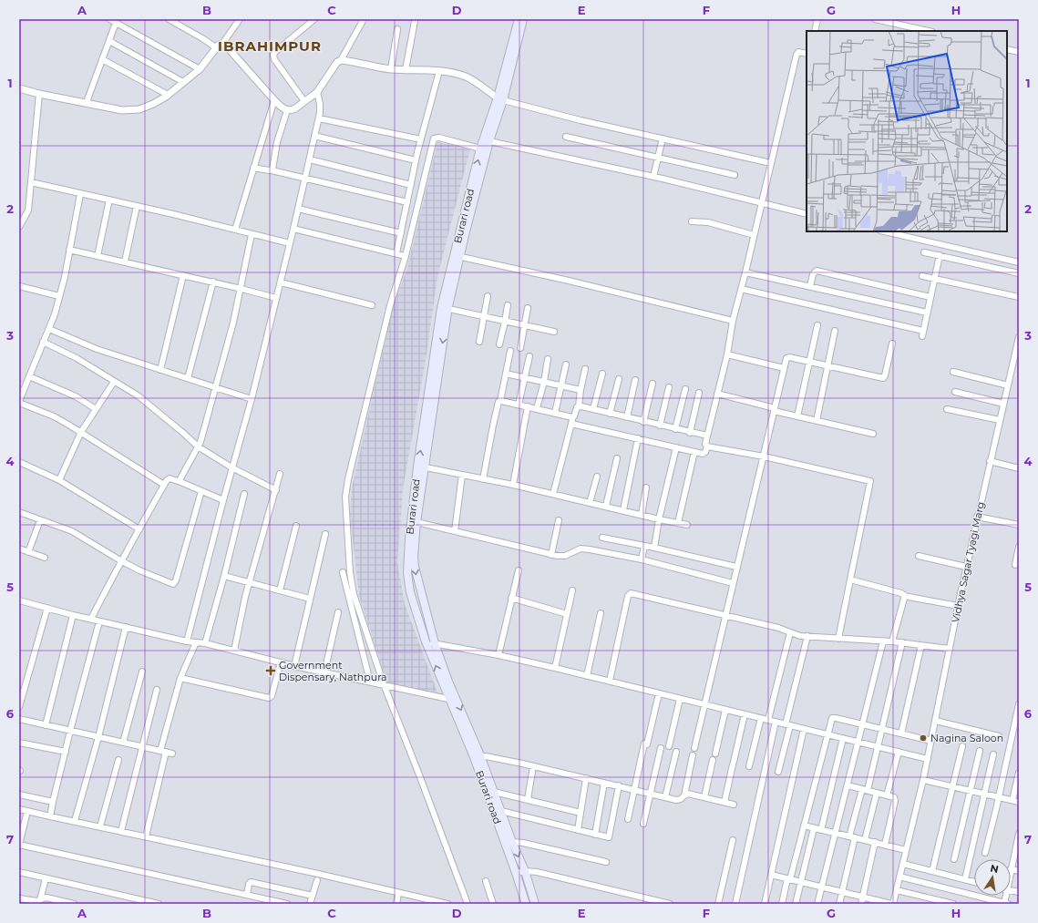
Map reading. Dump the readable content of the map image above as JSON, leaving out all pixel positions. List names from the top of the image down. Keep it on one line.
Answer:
{"streets":{"main road":["Burari road"],"street":["Vidhya Sagar Tyagi Marg"]},"districts":["IBRAHIMPUR"],"places":{"health":["Government Dispensary, Nathpura"],"other":["Nagina Saloon"]},"north":"top","grid":{"columns":["A","B","C","D","E","F","G","H"],"rows":["1","2","3","4","5","6","7"]}}
